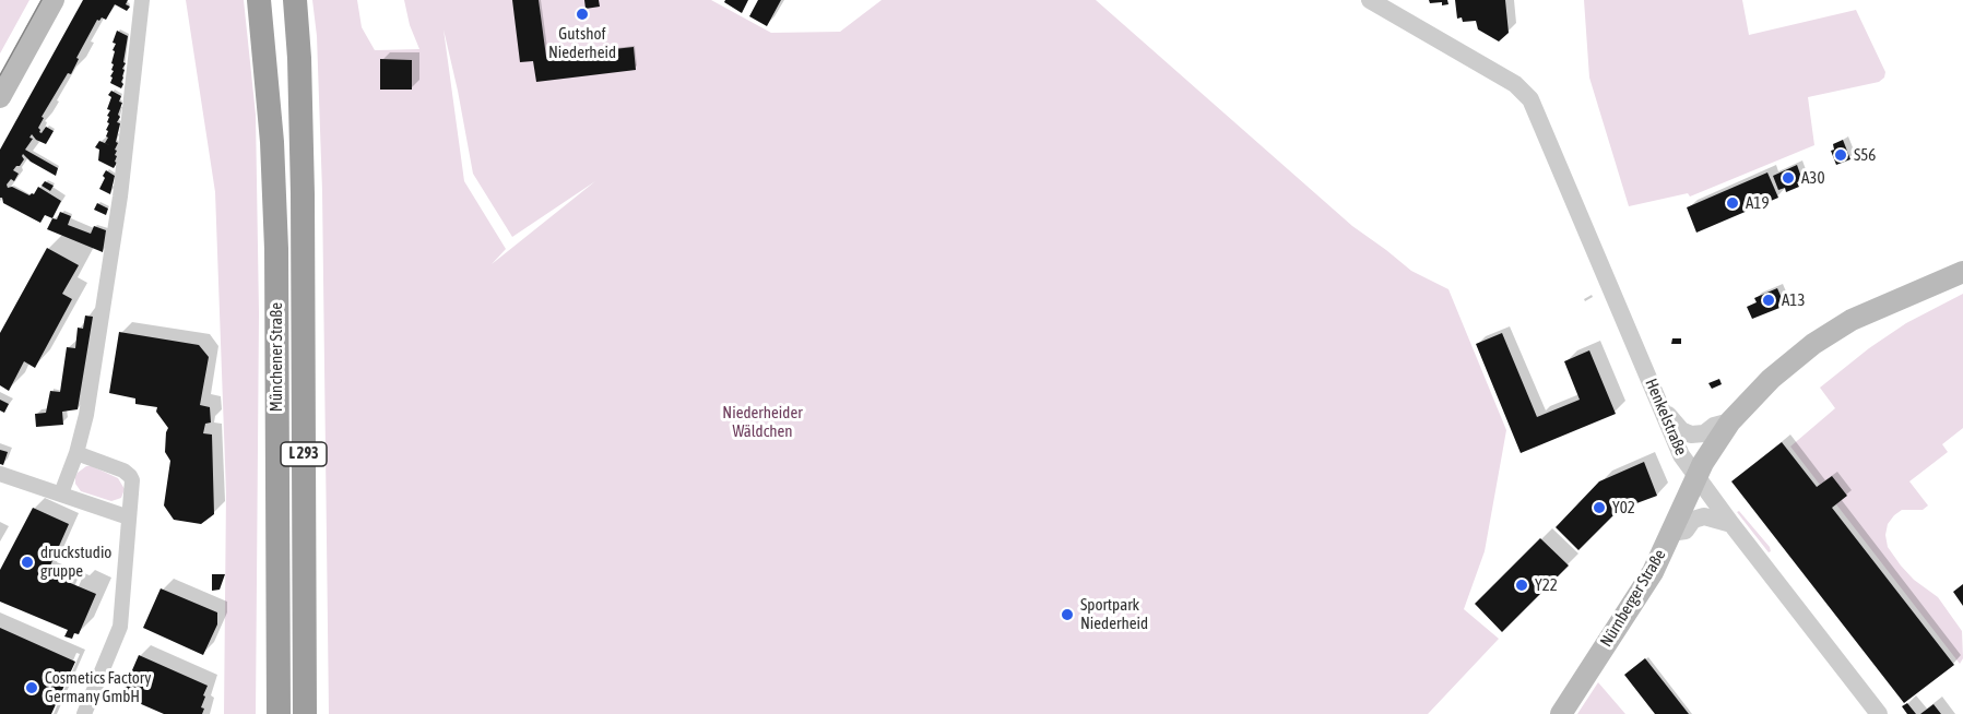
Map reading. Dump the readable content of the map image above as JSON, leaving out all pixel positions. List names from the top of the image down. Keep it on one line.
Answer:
{"streets":{"highway":["Münchener Straße","L 293"],"main road":["Nürnberger Straße"],"street":["Henkelstraße"]},"crossings":[["Henkelstraße","Nürnberger Straße"]],"parks":["Niederheider Wäldchen"],"places":["Gutshof Niederheid","S56","A30","A19","A13","Y02","druckstudio gruppe","Y22","Sportpark Niederheid","Cosmetics Factory Germany GmbH"]}
